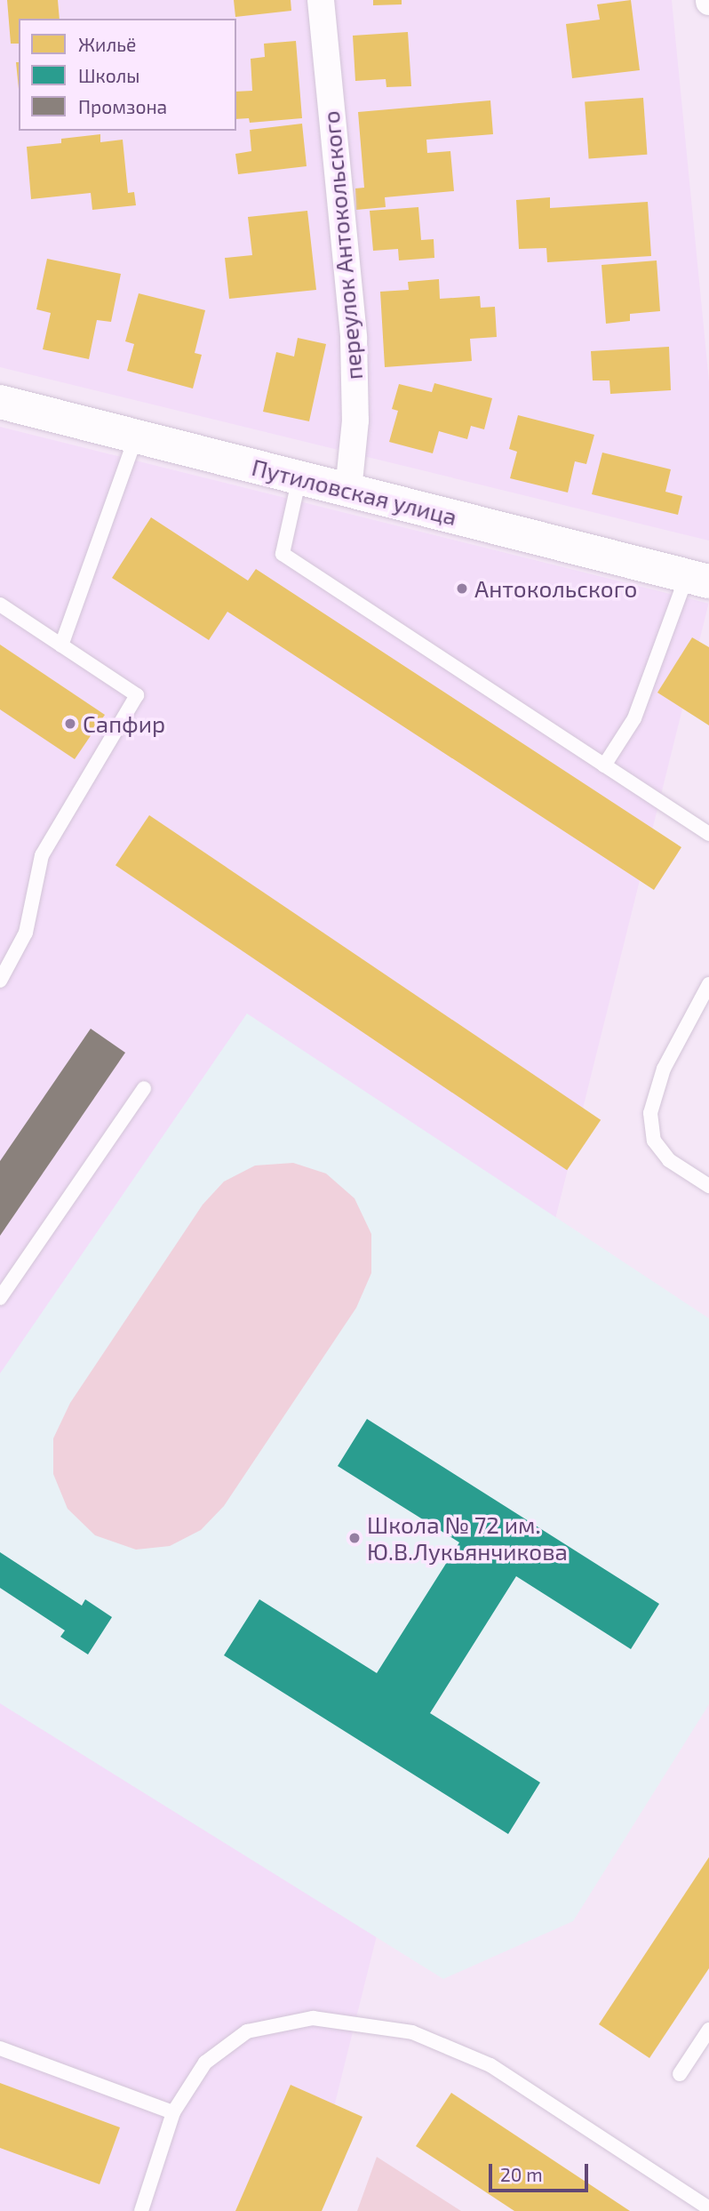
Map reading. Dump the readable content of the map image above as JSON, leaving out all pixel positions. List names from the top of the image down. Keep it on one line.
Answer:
{"streets":{"street":["переулок Антокольского","Путиловская улица"]},"crossings":[["переулок Антокольского","Путиловская улица"]],"places":["Антокольского","Сапфир","Школа № 72 им. Ю.В.Лукьянчикова"],"legend":["Жильё","Школы","Промзона"],"scale_bar":"20 m"}
